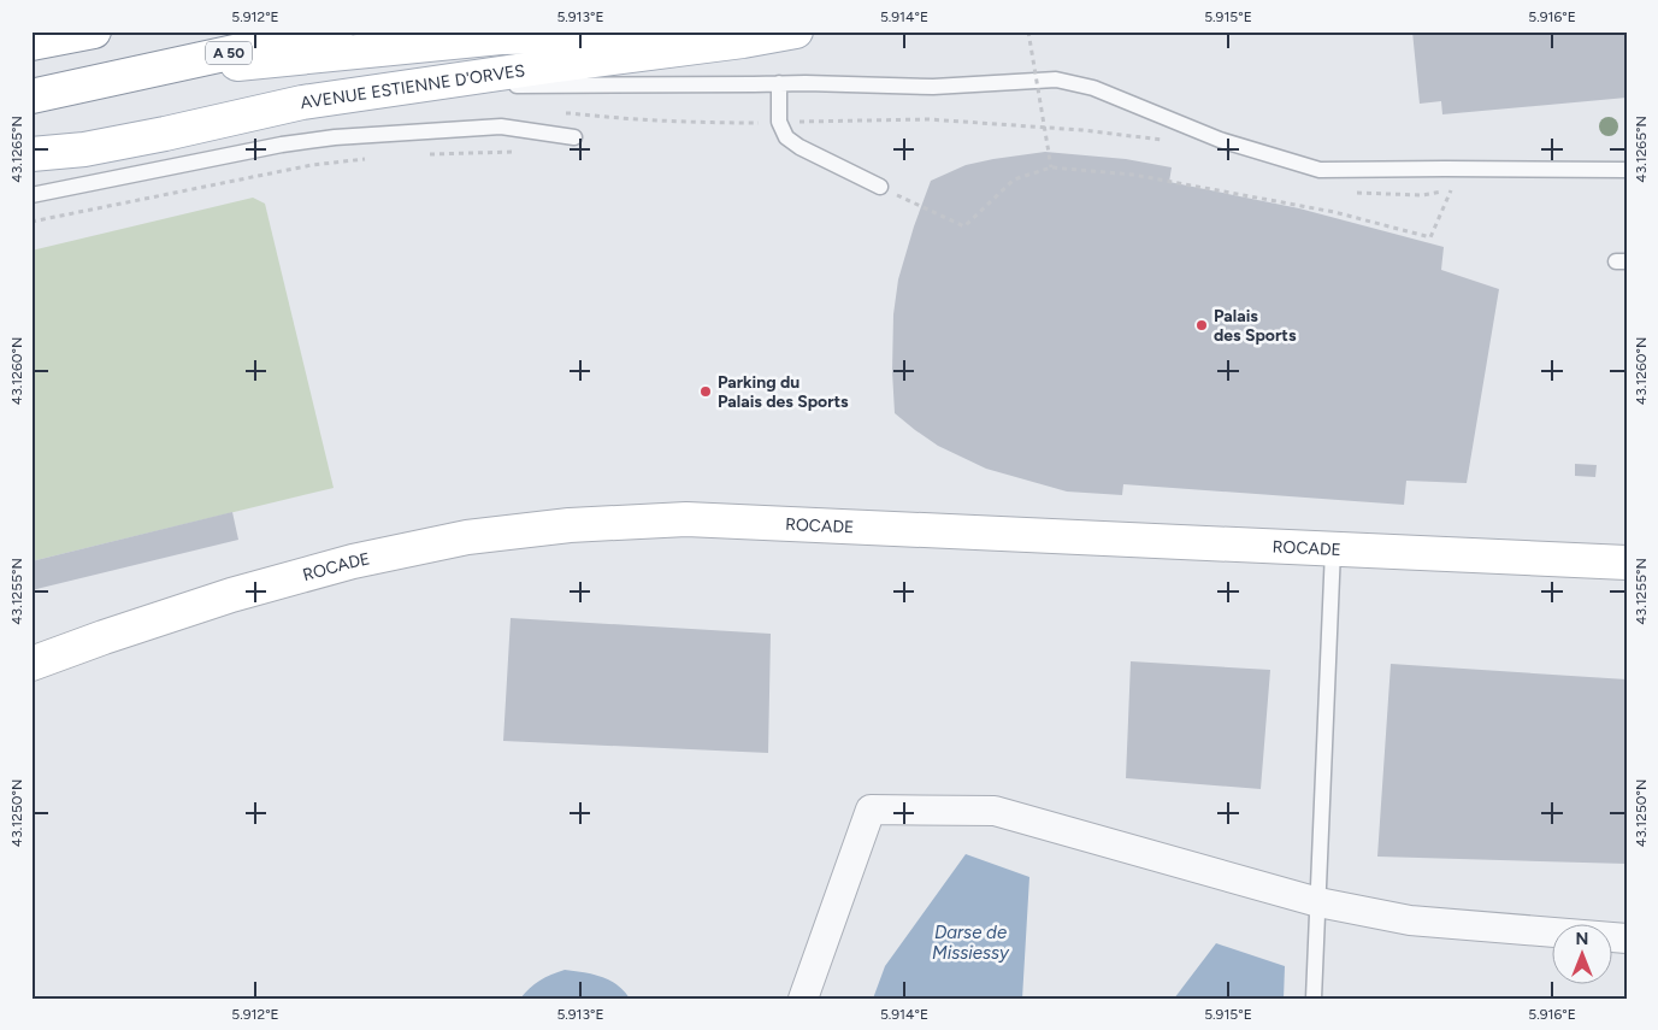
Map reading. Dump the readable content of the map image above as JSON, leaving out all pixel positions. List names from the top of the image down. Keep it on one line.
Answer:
{"streets":{"main road":["A 50","AVENUE ESTIENNE D'ORVES","ROCADE"]},"water":["Darse de Missiessy"],"places":["Palais des Sports","Parking du Palais des Sports"],"north":"top","coordinates":["5.912°E","5.913°E","5.914°E","5.915°E","5.916°E","43.1265°N","43.1260°N","43.1255°N","43.1250°N"]}
